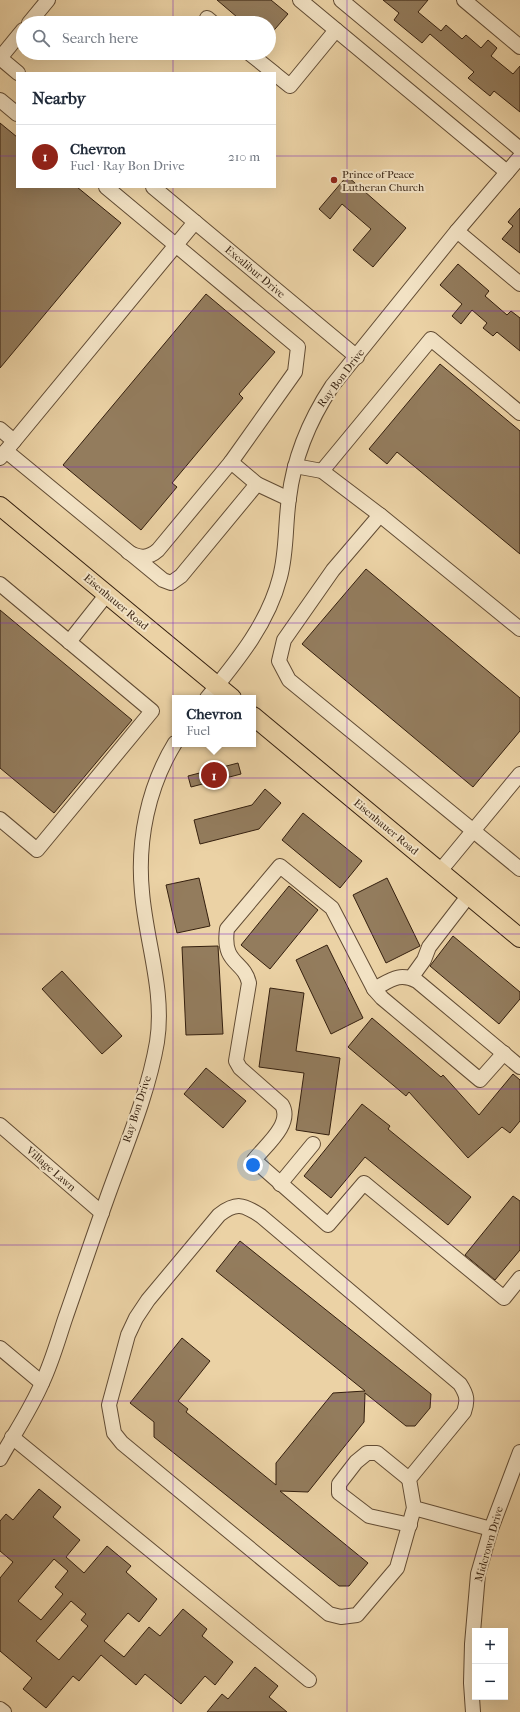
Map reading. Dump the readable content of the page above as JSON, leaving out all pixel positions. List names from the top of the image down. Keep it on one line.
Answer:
{"streets":{"main road":["Eisenhauer Road"],"street":["Excalibur Drive","Ray Bon Drive","Village Lawn","Midcrown Drive"]},"crossings":[["Excalibur Drive","Ray Bon Drive"],["Ray Bon Drive","Eisenhauer Road"],["Ray Bon Drive","Village Lawn"]],"places":["Prince of Peace Lutheran Church"],"page":{"search":"Search here","heading":"Nearby","list":[{"mark":"1","name":"Chevron","note":"Fuel · Ray Bon Drive","value":"210 m"}],"popup":["Chevron","Fuel"],"pins":"1","map_buttons":["+","−"]}}
